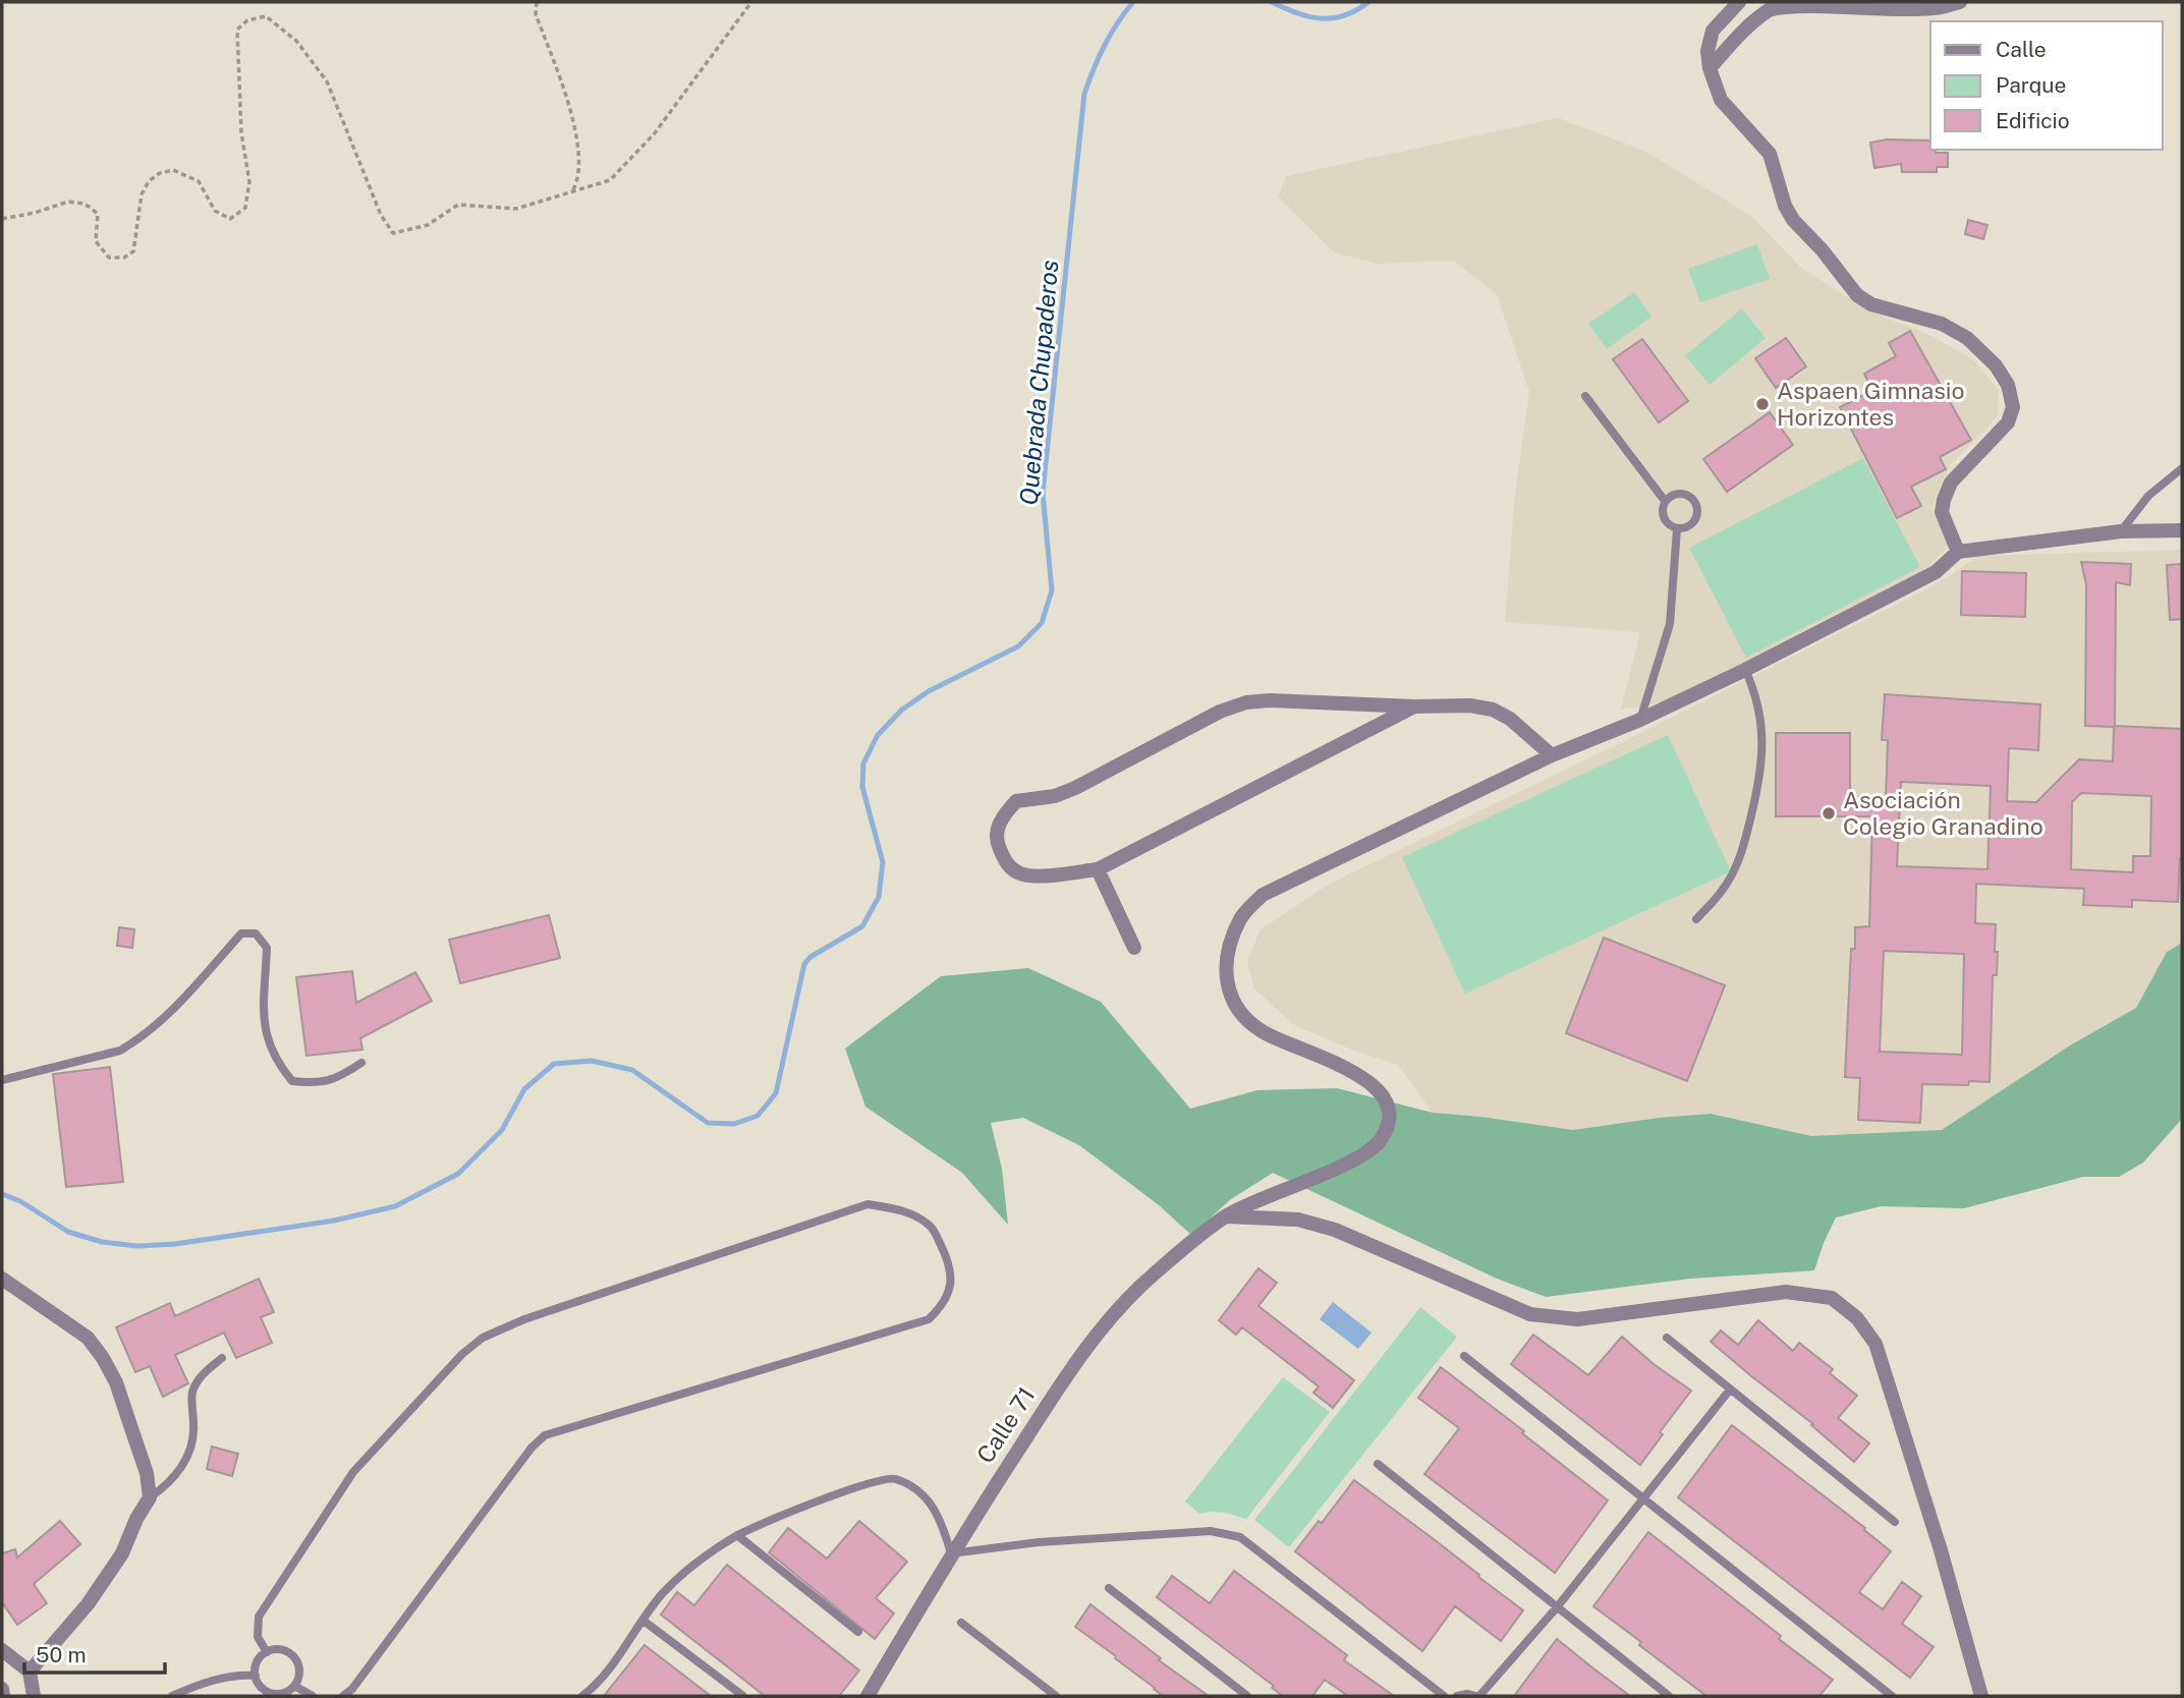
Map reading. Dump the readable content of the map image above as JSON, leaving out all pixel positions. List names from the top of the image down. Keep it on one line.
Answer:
{"streets":{"street":["Calle 71"]},"water":["Quebrada Chupaderos"],"places":["Aspaen Gimnasio Horizontes","Asociación Colegio Granadino"],"legend":["Calle","Parque","Edificio"],"scale_bar":"50 m"}
